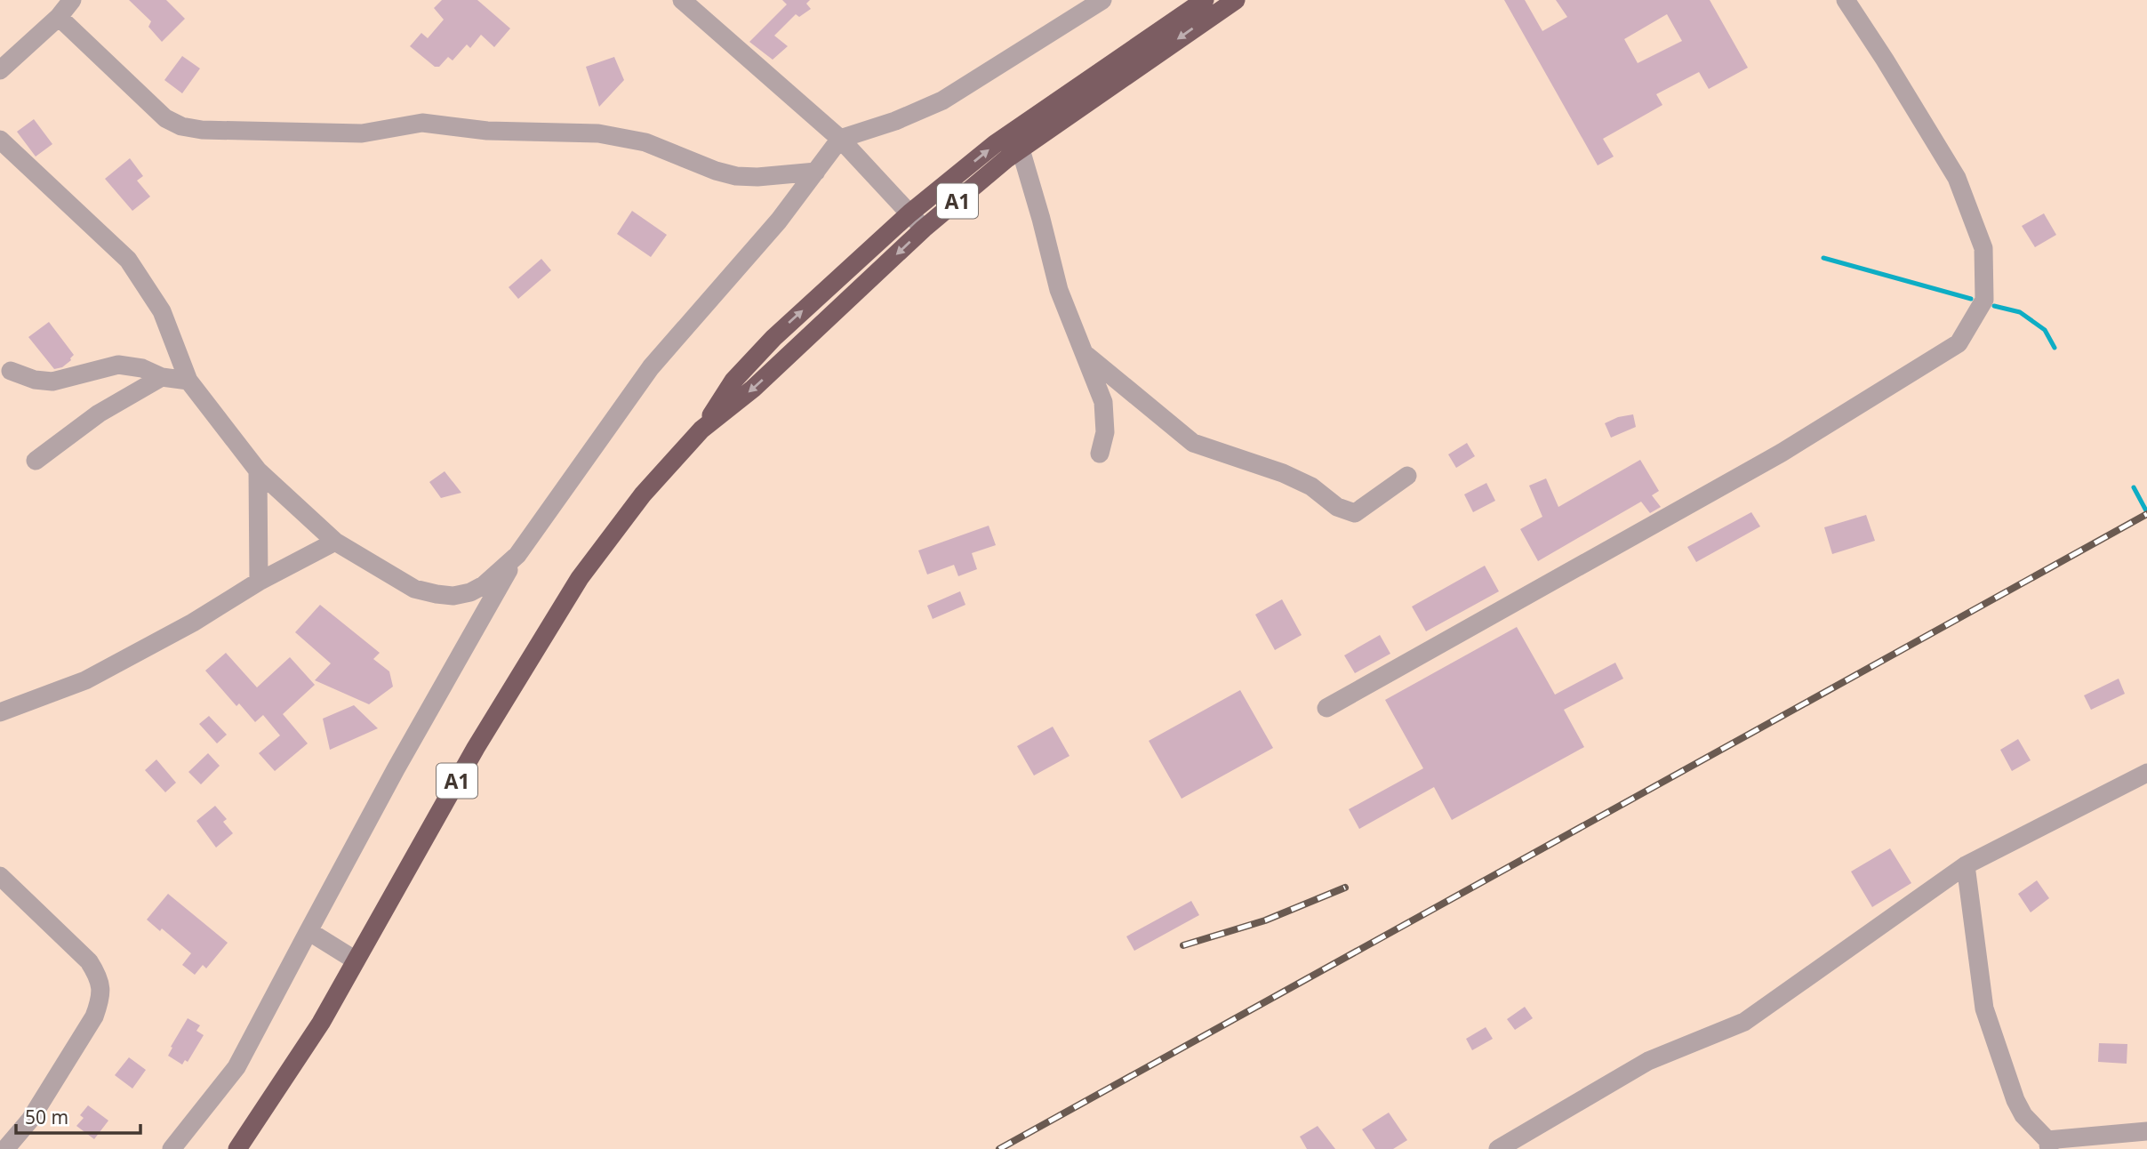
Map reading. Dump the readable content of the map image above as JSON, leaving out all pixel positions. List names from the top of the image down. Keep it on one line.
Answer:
{"streets":{"highway":["A1"]},"scale_bar":"50 m"}
